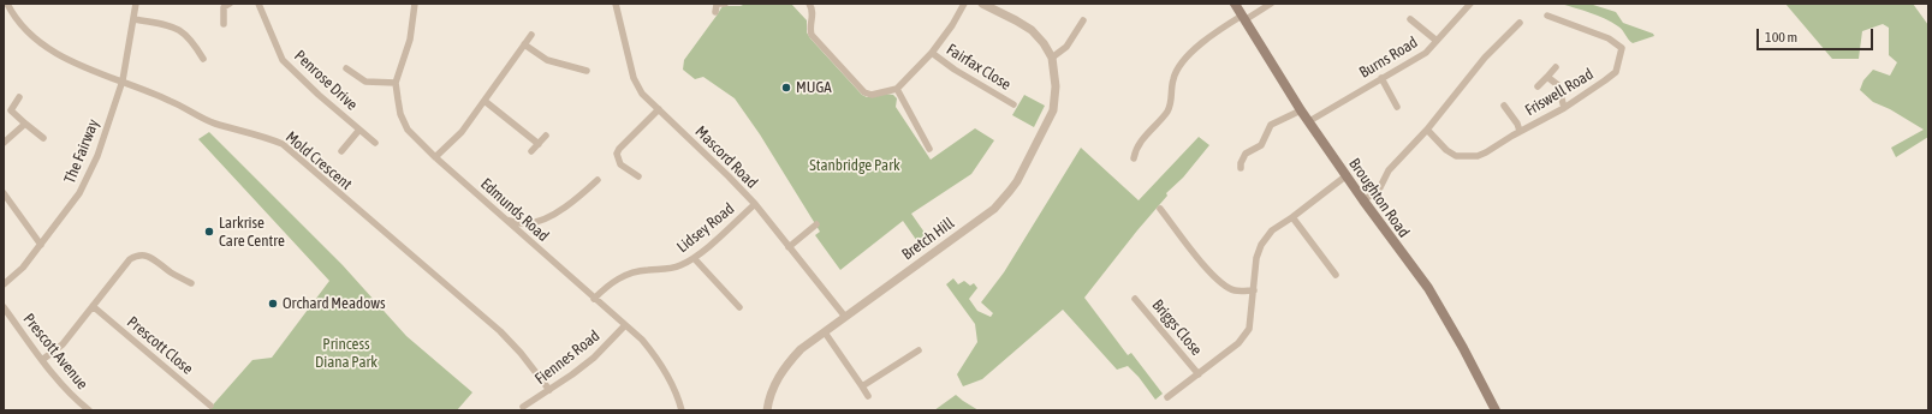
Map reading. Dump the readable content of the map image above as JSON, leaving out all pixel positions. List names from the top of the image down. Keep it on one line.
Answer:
{"streets":{"main road":["Broughton Road"],"street":["Burns Road","Fairfax Close","Penrose Drive","Friswell Road","The Fairway","Mascord Road","Mold Crescent","Edmunds Road","Lidsey Road","Bretch Hill","Briggs Close","Prescott Close","Prescott Avenue","Fiennes Road"]},"crossings":[["Burns Road","Broughton Road"],["The Fairway","Mold Crescent"],["Mascord Road","Lidsey Road"],["Mascord Road","Bretch Hill"],["Mold Crescent","Fiennes Road"],["Edmunds Road","Lidsey Road"],["Edmunds Road","Fiennes Road"]],"parks":["Stanbridge Park","Princess Diana Park"],"places":["MUGA","Larkrise Care Centre","Orchard Meadows"],"scale_bar":"100 m"}
